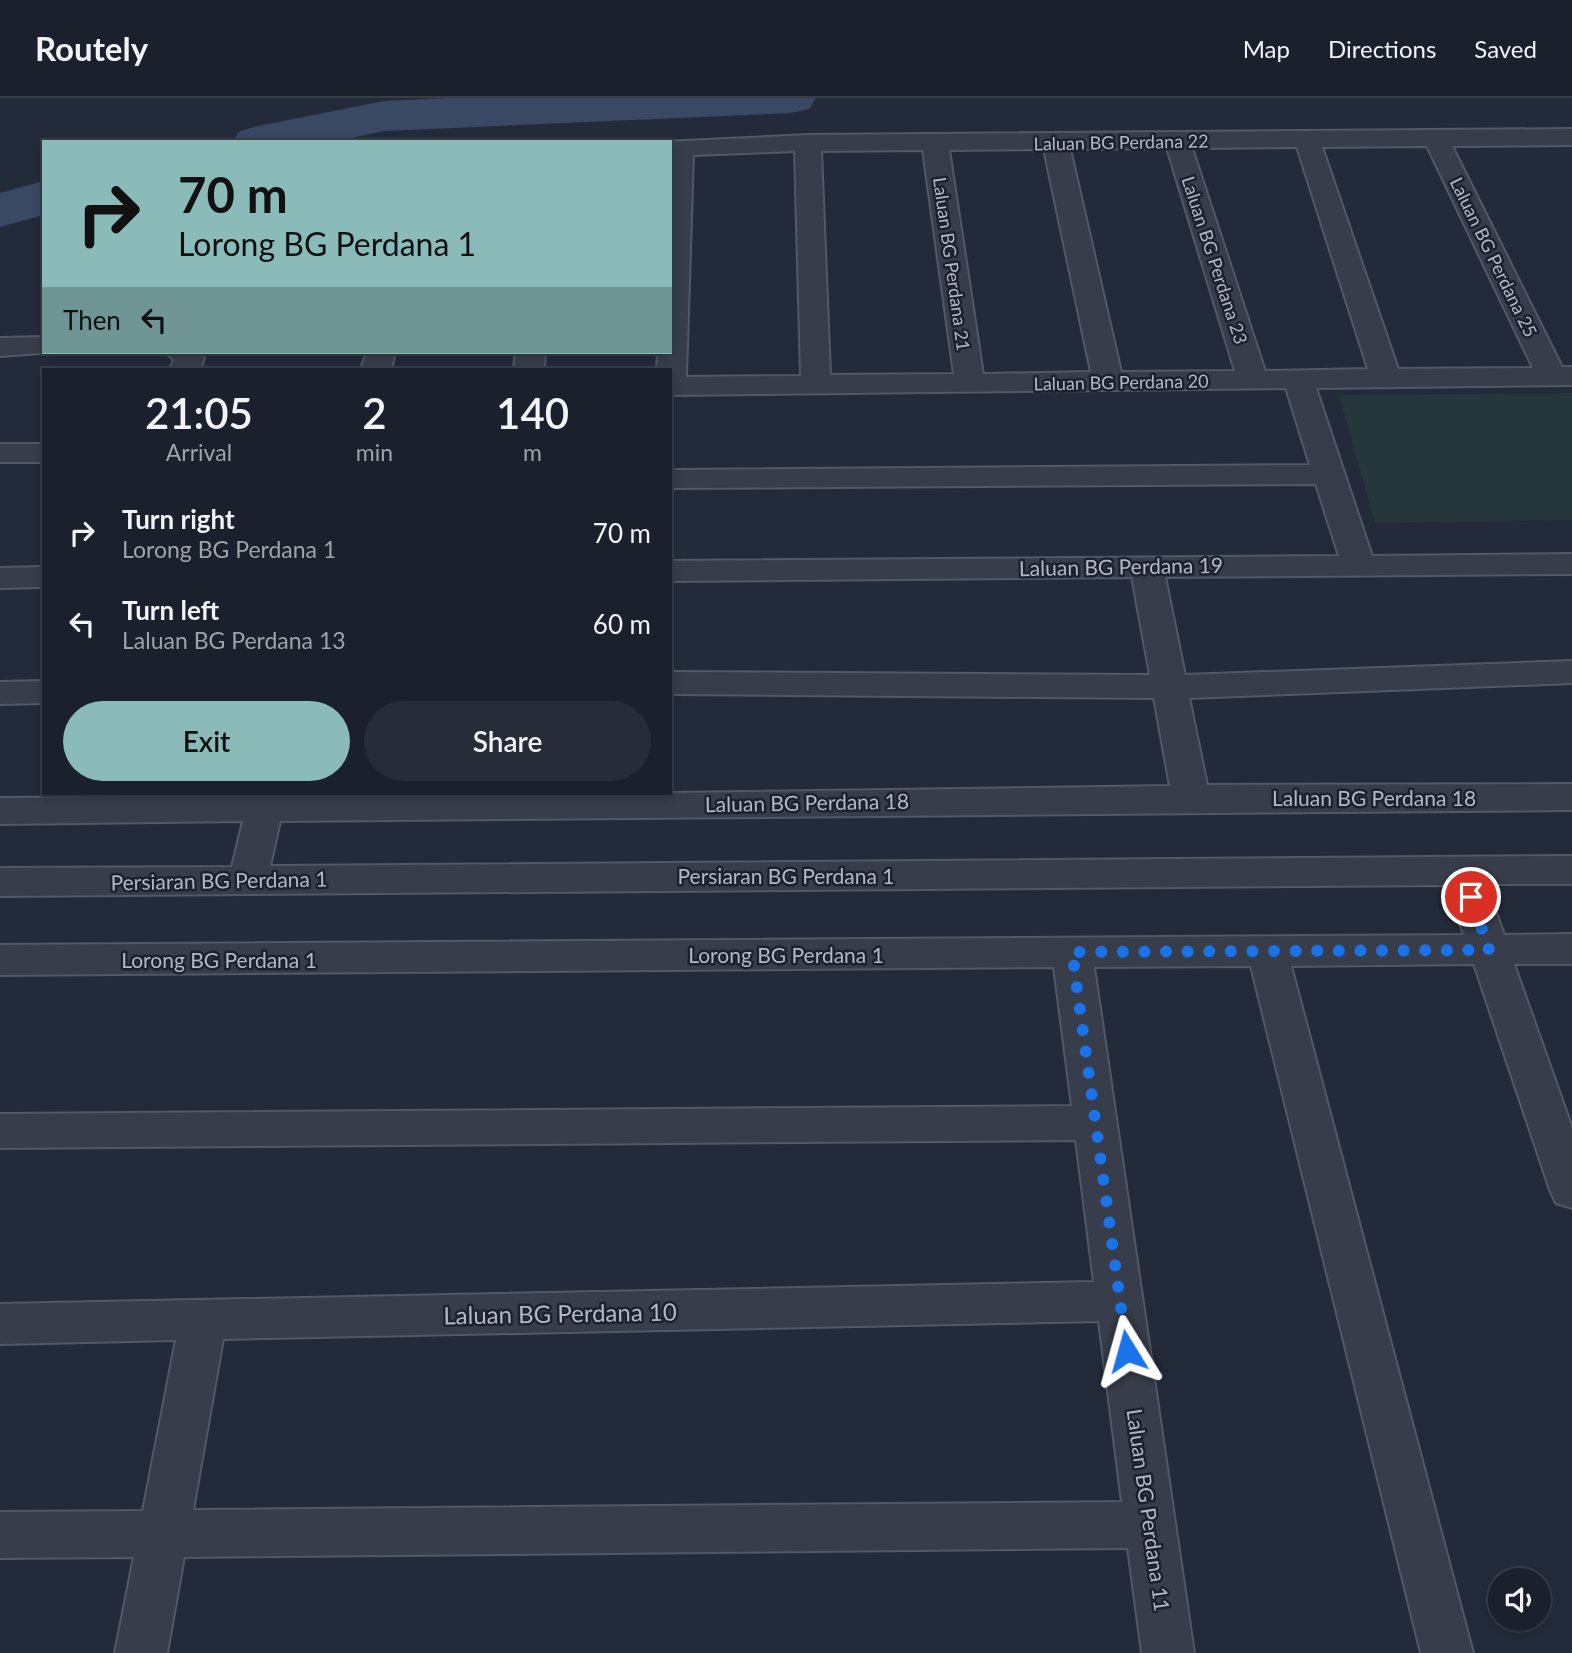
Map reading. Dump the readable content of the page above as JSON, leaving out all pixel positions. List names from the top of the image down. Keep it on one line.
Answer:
{"streets":{"street":["Laluan BG Perdana 22","Laluan BG Perdana 25","Laluan BG Perdana 23","Laluan BG Perdana 21","Laluan BG Perdana 20","Laluan BG Perdana 19","Laluan BG Perdana 18","Persiaran BG Perdana 1","Lorong BG Perdana 1","Laluan BG Perdana 10","Laluan BG Perdana 11"]},"crossings":[["Laluan BG Perdana 22","Laluan BG Perdana 25"],["Laluan BG Perdana 22","Laluan BG Perdana 23"],["Laluan BG Perdana 22","Laluan BG Perdana 21"],["Laluan BG Perdana 25","Laluan BG Perdana 20"],["Laluan BG Perdana 23","Laluan BG Perdana 20"],["Laluan BG Perdana 21","Laluan BG Perdana 20"],["Lorong BG Perdana 1","Laluan BG Perdana 11"],["Laluan BG Perdana 10","Laluan BG Perdana 11"]],"page":{"header":"Routely","nav":["Map","Directions","Saved"],"turn":["70 m","Lorong BG Perdana 1"],"then":"Then","eta":["21:05","Arrival","2","min","140","m"],"list":[{"name":"Turn right","note":"Lorong BG Perdana 1","value":"70 m"},{"name":"Turn left","note":"Laluan BG Perdana 13","value":"60 m"}],"buttons":["Exit","Share"]}}
